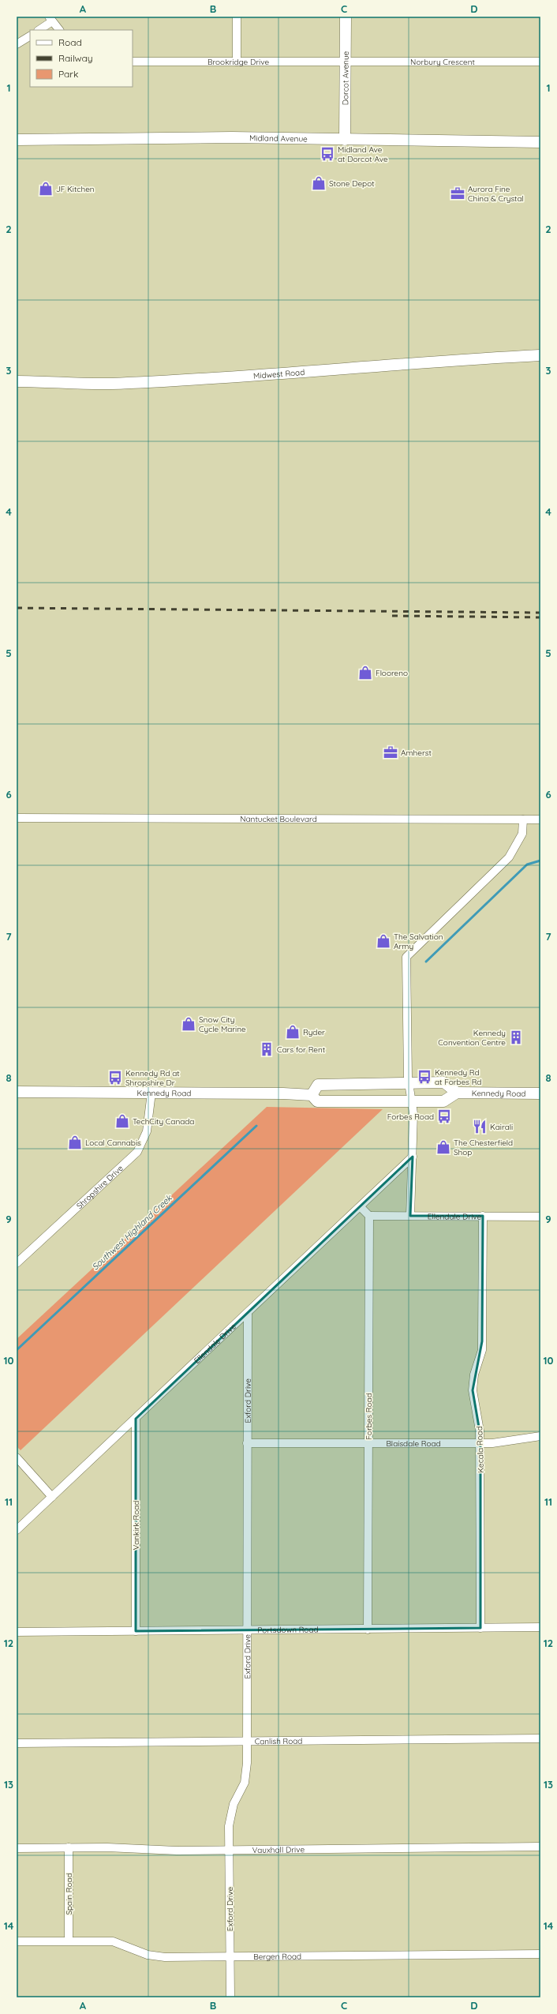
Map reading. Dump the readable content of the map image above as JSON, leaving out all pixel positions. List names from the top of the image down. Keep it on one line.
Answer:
{"streets":{"main road":["Dorcot Avenue","Midland Avenue","Midwest Road","Kennedy Road"],"street":["Brookridge Drive","Norbury Crescent","Nantucket Boulevard","Shropshire Drive","Ellendale Drive","Exford Drive","Forbes Road","Blaisdale Road","Kecala Road","Vankirk Road","Portsdown Road","Canlish Road","Vauxhall Drive","Spain Road","Bergen Road"]},"crossings":[["Brookridge Drive","Norbury Crescent"],["Brookridge Drive","Dorcot Avenue"],["Norbury Crescent","Dorcot Avenue"],["Dorcot Avenue","Midland Avenue"],["Kennedy Road","Shropshire Drive"],["Ellendale Drive","Exford Drive"],["Ellendale Drive","Forbes Road"],["Ellendale Drive","Kecala Road"],["Ellendale Drive","Vankirk Road"],["Exford Drive","Blaisdale Road"],["Exford Drive","Portsdown Road"],["Exford Drive","Canlish Road"],["Exford Drive","Vauxhall Drive"],["Exford Drive","Bergen Road"],["Forbes Road","Blaisdale Road"],["Forbes Road","Portsdown Road"],["Blaisdale Road","Kecala Road"],["Kecala Road","Portsdown Road"],["Vankirk Road","Portsdown Road"],["Vauxhall Drive","Spain Road"],["Spain Road","Bergen Road"]],"water":["Southwest Highland Creek"],"places":{"bus stop":["Midland Ave at Dorcot Ave","Kennedy Rd at Forbes Rd","Kennedy Rd at Shropshire Dr","Forbes Road"],"shop":["Stone Depot","JF Kitchen","Flooreno","The Salvation Army","Snow City Cycle Marine","Ryder","TechCity Canada","Local Cannabis","The Chesterfield Shop"],"office":["Aurora Fine China & Crystal","Amherst"],"building":["Kennedy Convention Centre","Cars for Rent"],"restaurant":["Kairali"]},"legend":["Road","Railway","Park"],"grid":{"columns":["A","B","C","D"],"rows":["1","2","3","4","5","6","7","8","9","10","11","12","13","14"]}}
